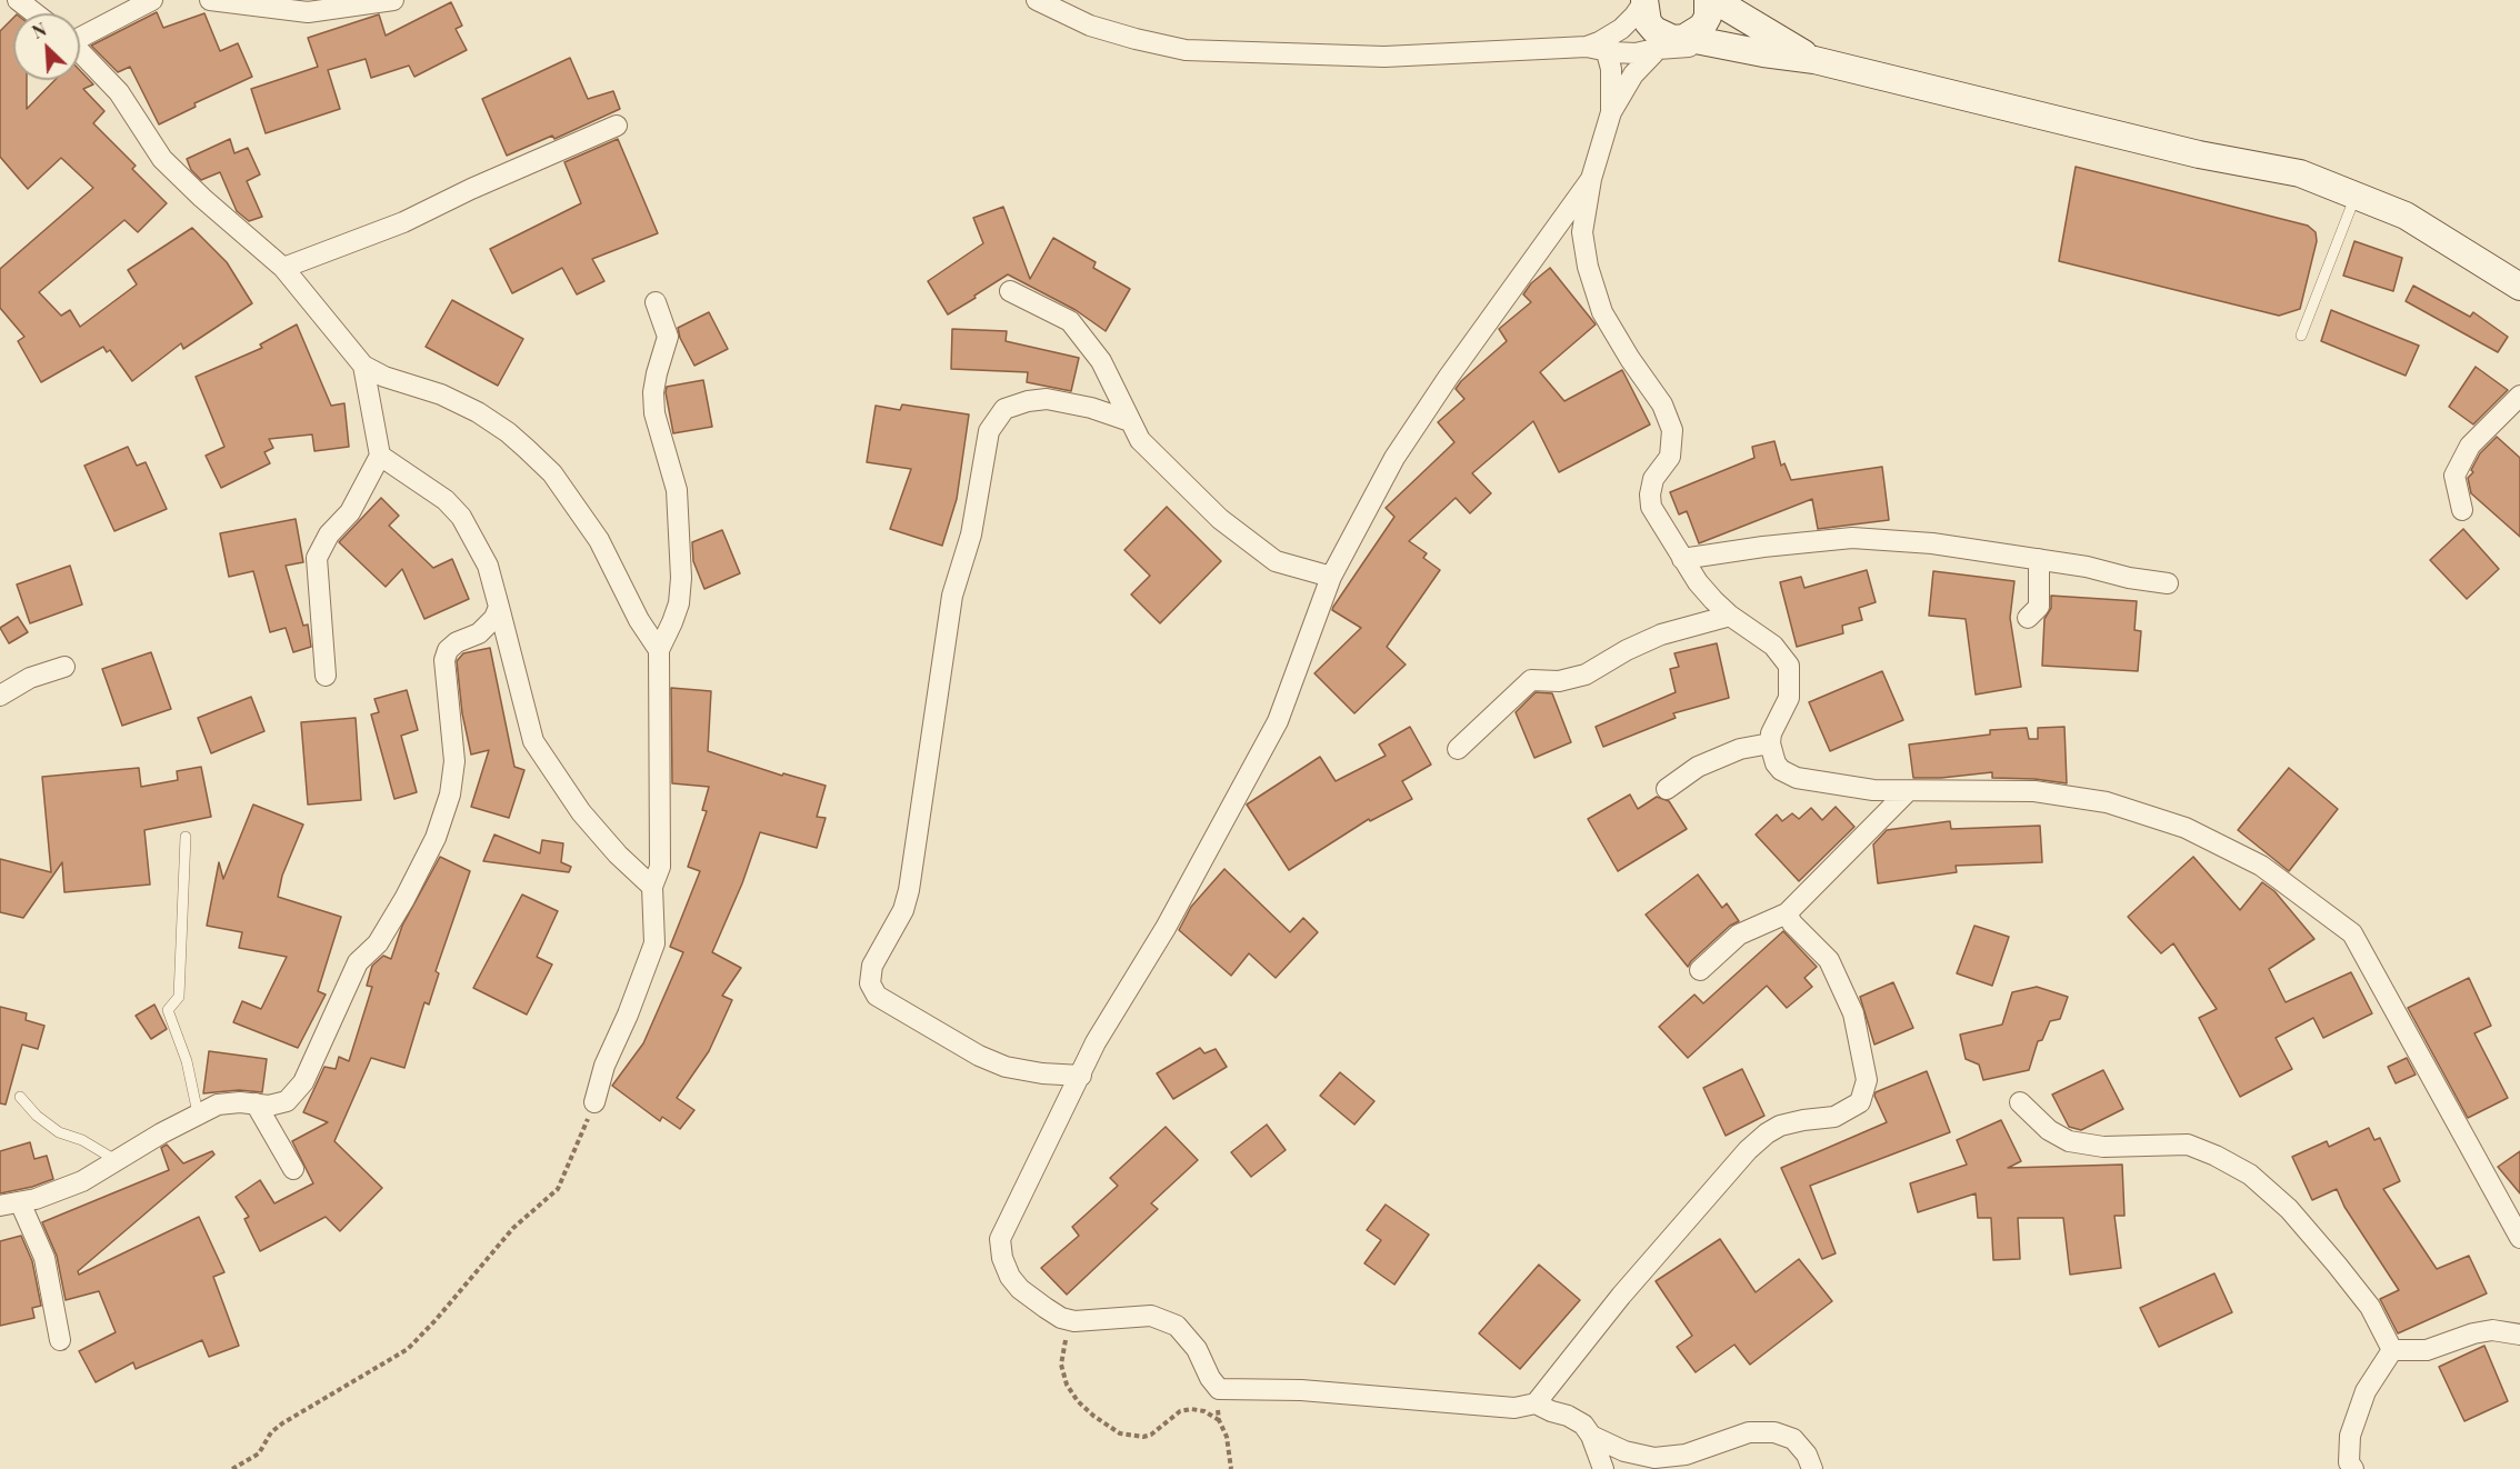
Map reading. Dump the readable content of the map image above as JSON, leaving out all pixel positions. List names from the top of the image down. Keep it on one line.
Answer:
{"north":"top left"}
